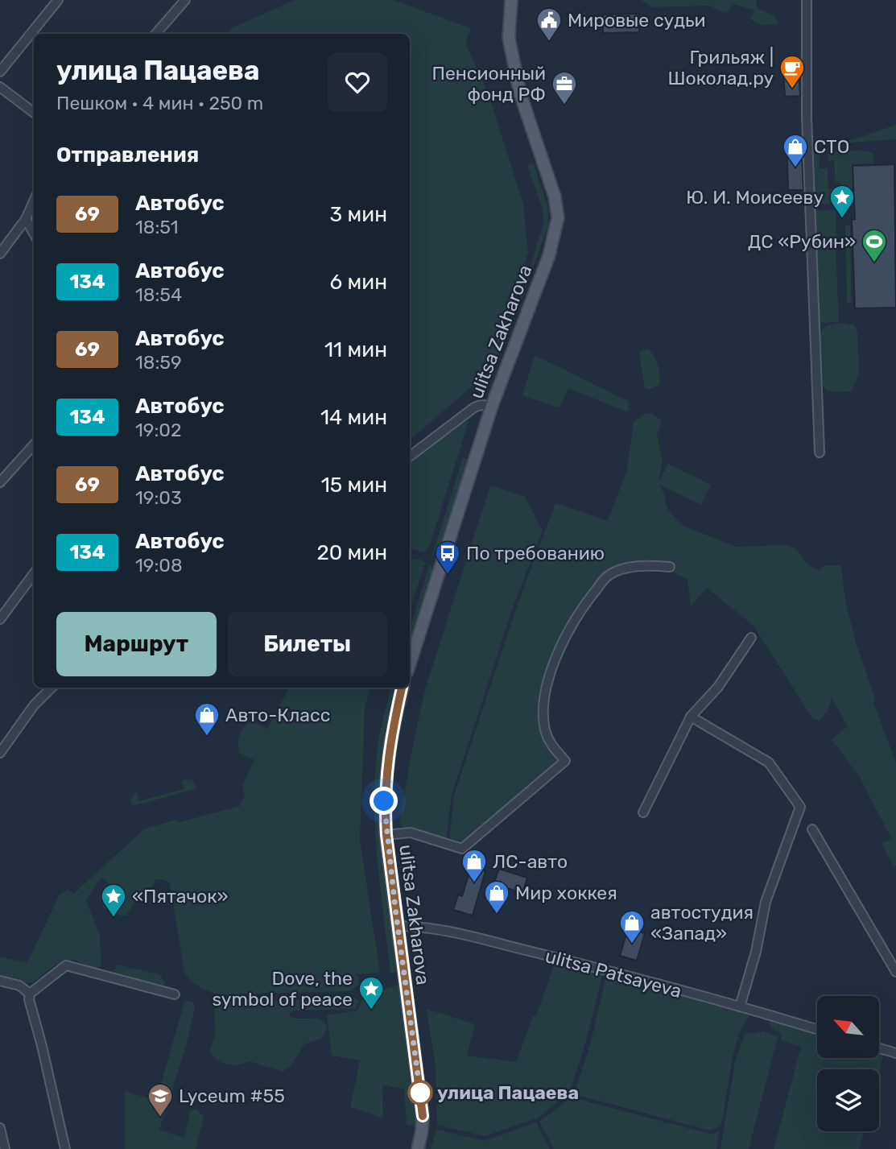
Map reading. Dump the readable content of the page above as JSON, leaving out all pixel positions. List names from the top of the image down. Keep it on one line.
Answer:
{"streets":{"main road":["ulitsa Zakharova"],"street":["ulitsa Patsayeva"]},"crossings":[["ulitsa Zakharova","ulitsa Patsayeva"]],"places":{"public building":["Мировые судьи"],"cafe":["Грильяж | Шоколад.ру"],"office":["Пенсионный фонд РФ"],"shop":["СТО","Авто-Класс","ЛС-авто","Мир хоккея","автостудия «Запад»"],"place":["Ю. И. Моисееву","«Пятачок»","Dove, the symbol of peace"],"sports":["ДС «Рубин»"],"bus stop":["По требованию"],"other":["улица Пацаева"],"school or university":["Lyceum #55"]},"lines":["bus line 69"],"north":"top left","page":{"heading":[["улица Пацаева","Пешком · 4 мин · 250 m"],"Отправления"],"list":[{"mark":"69","name":"Автобус","note":"18:51","value":"3 мин"},{"mark":"134","name":"Автобус","note":"18:54","value":"6 мин"},{"mark":"69","name":"Автобус","note":"18:59","value":"11 мин"},{"mark":"134","name":"Автобус","note":"19:02","value":"14 мин"},{"mark":"69","name":"Автобус","note":"19:03","value":"15 мин"},{"mark":"134","name":"Автобус","note":"19:08","value":"20 мин"}],"buttons":["Маршрут","Билеты"]}}
